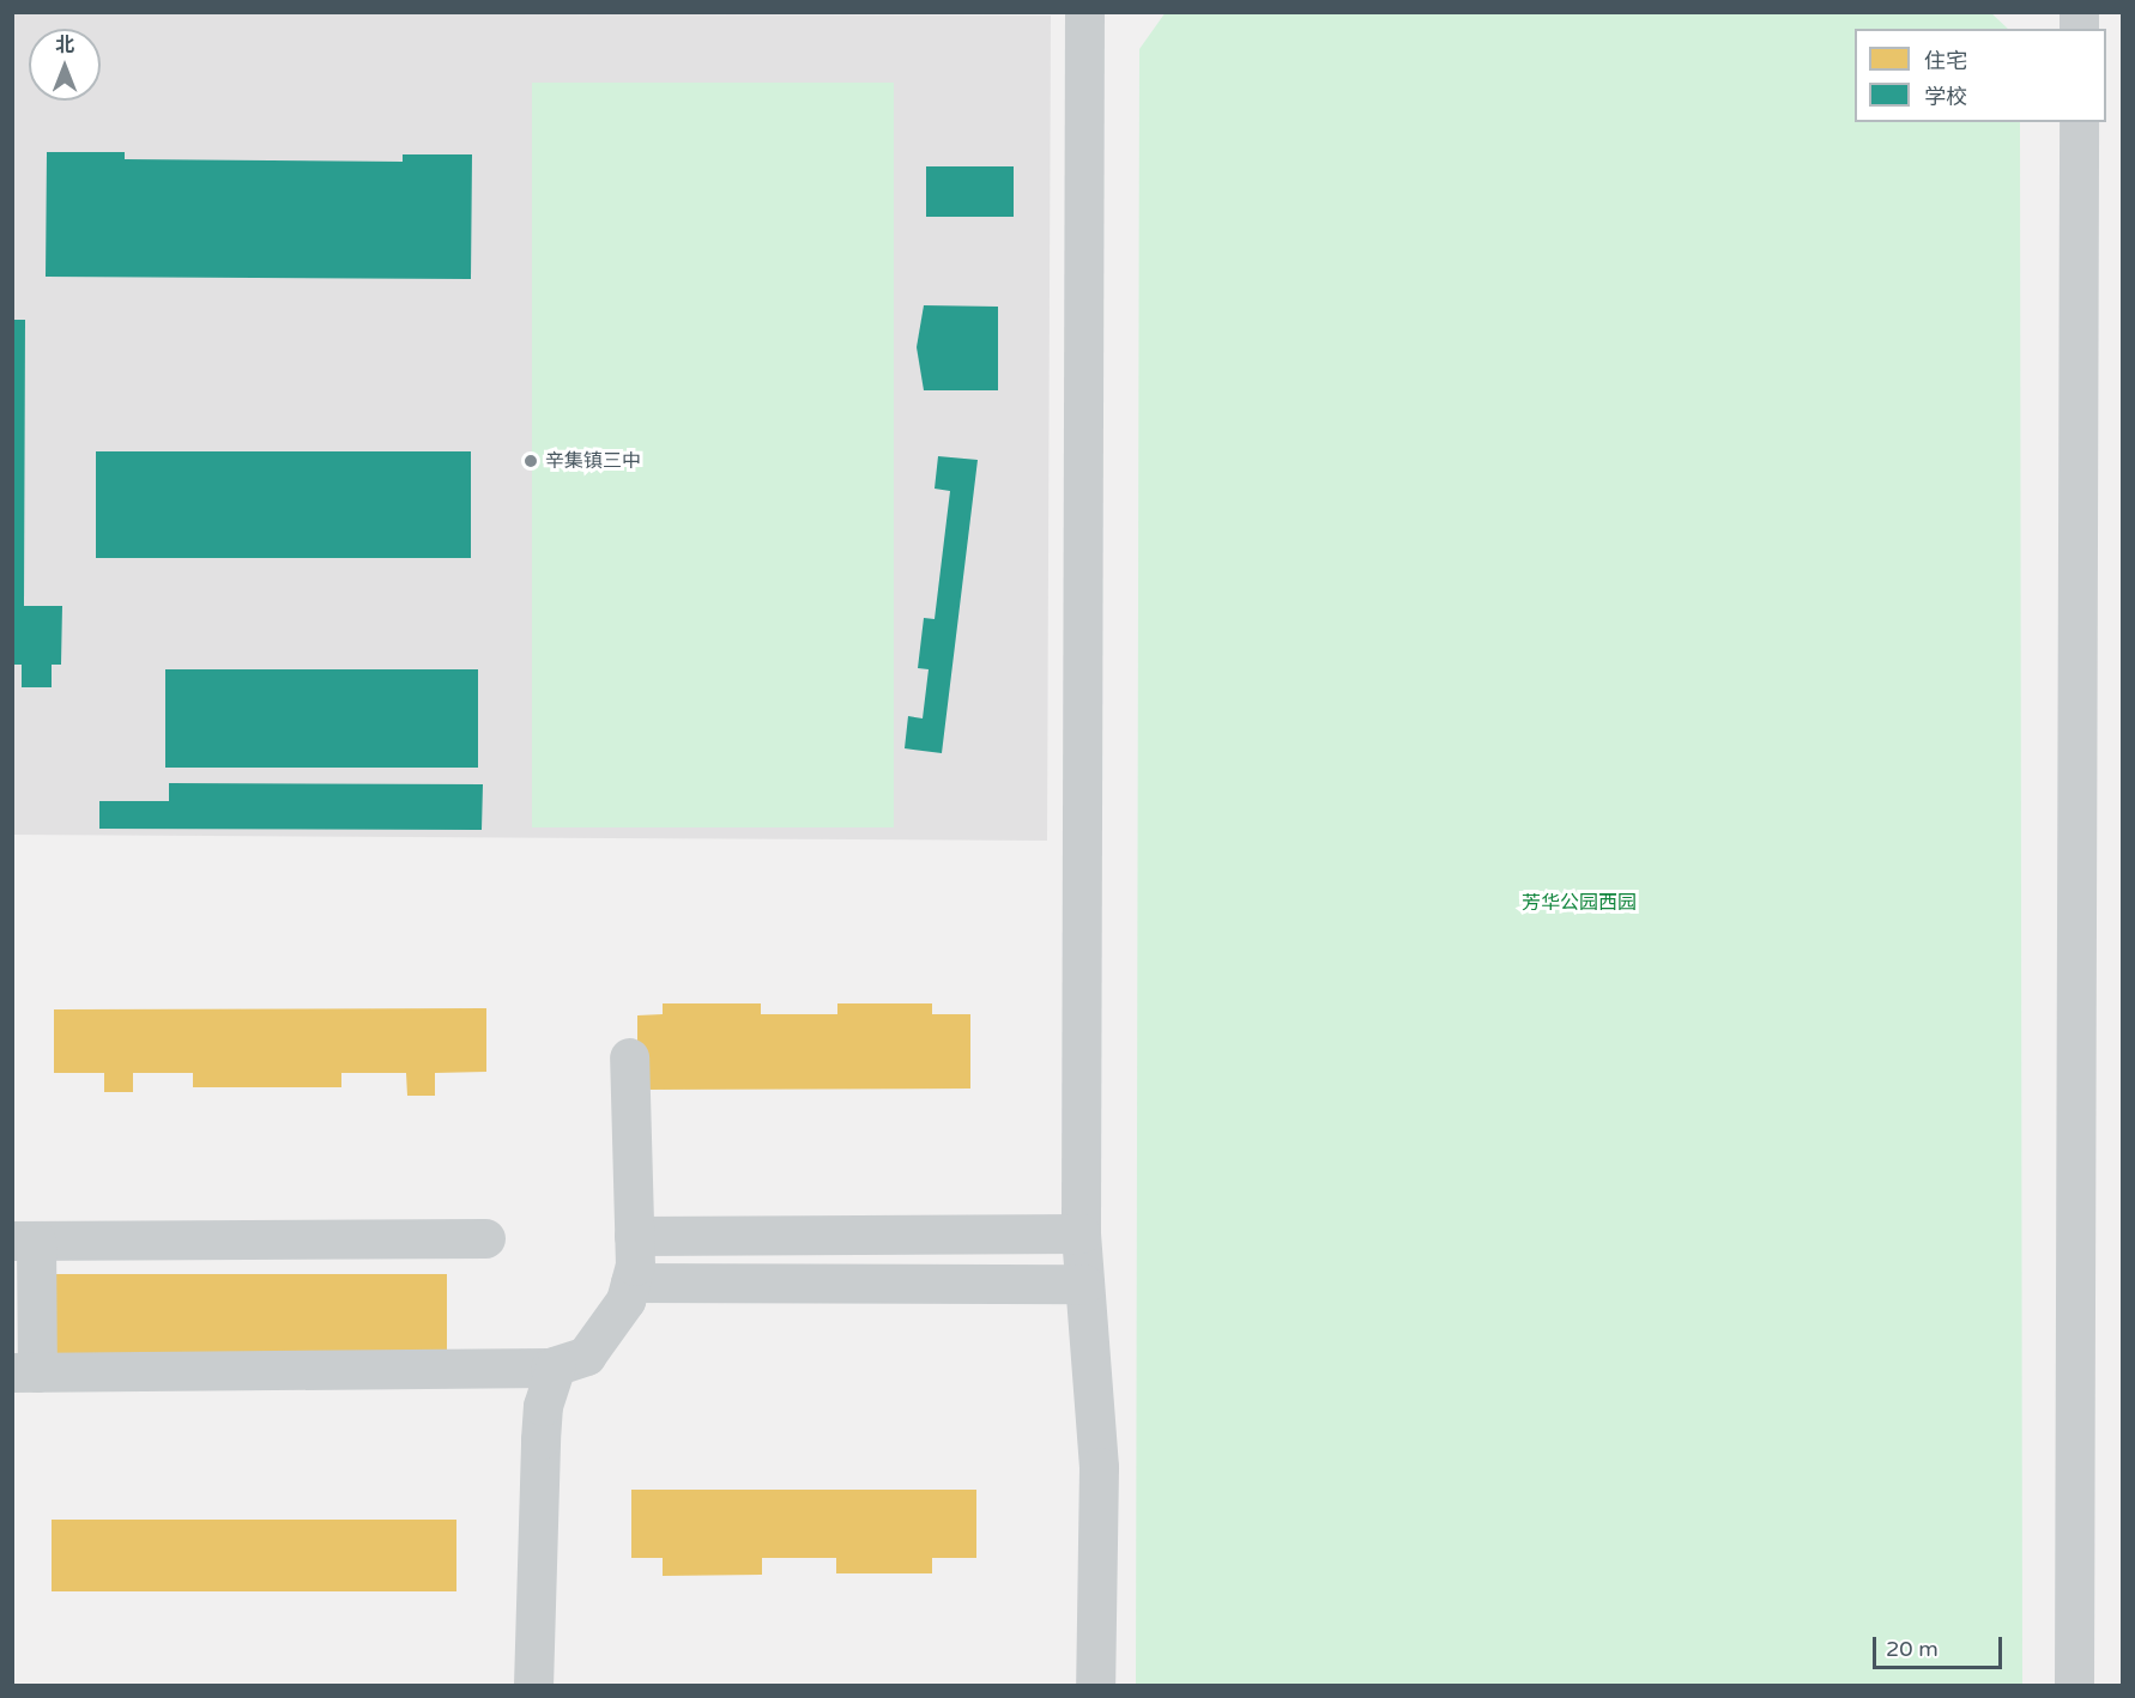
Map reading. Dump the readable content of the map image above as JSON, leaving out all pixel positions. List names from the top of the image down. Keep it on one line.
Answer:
{"parks":["芳华公园西园"],"places":["辛集镇三中"],"legend":["住宅","学校"],"scale_bar":"20 m","north":"top"}
